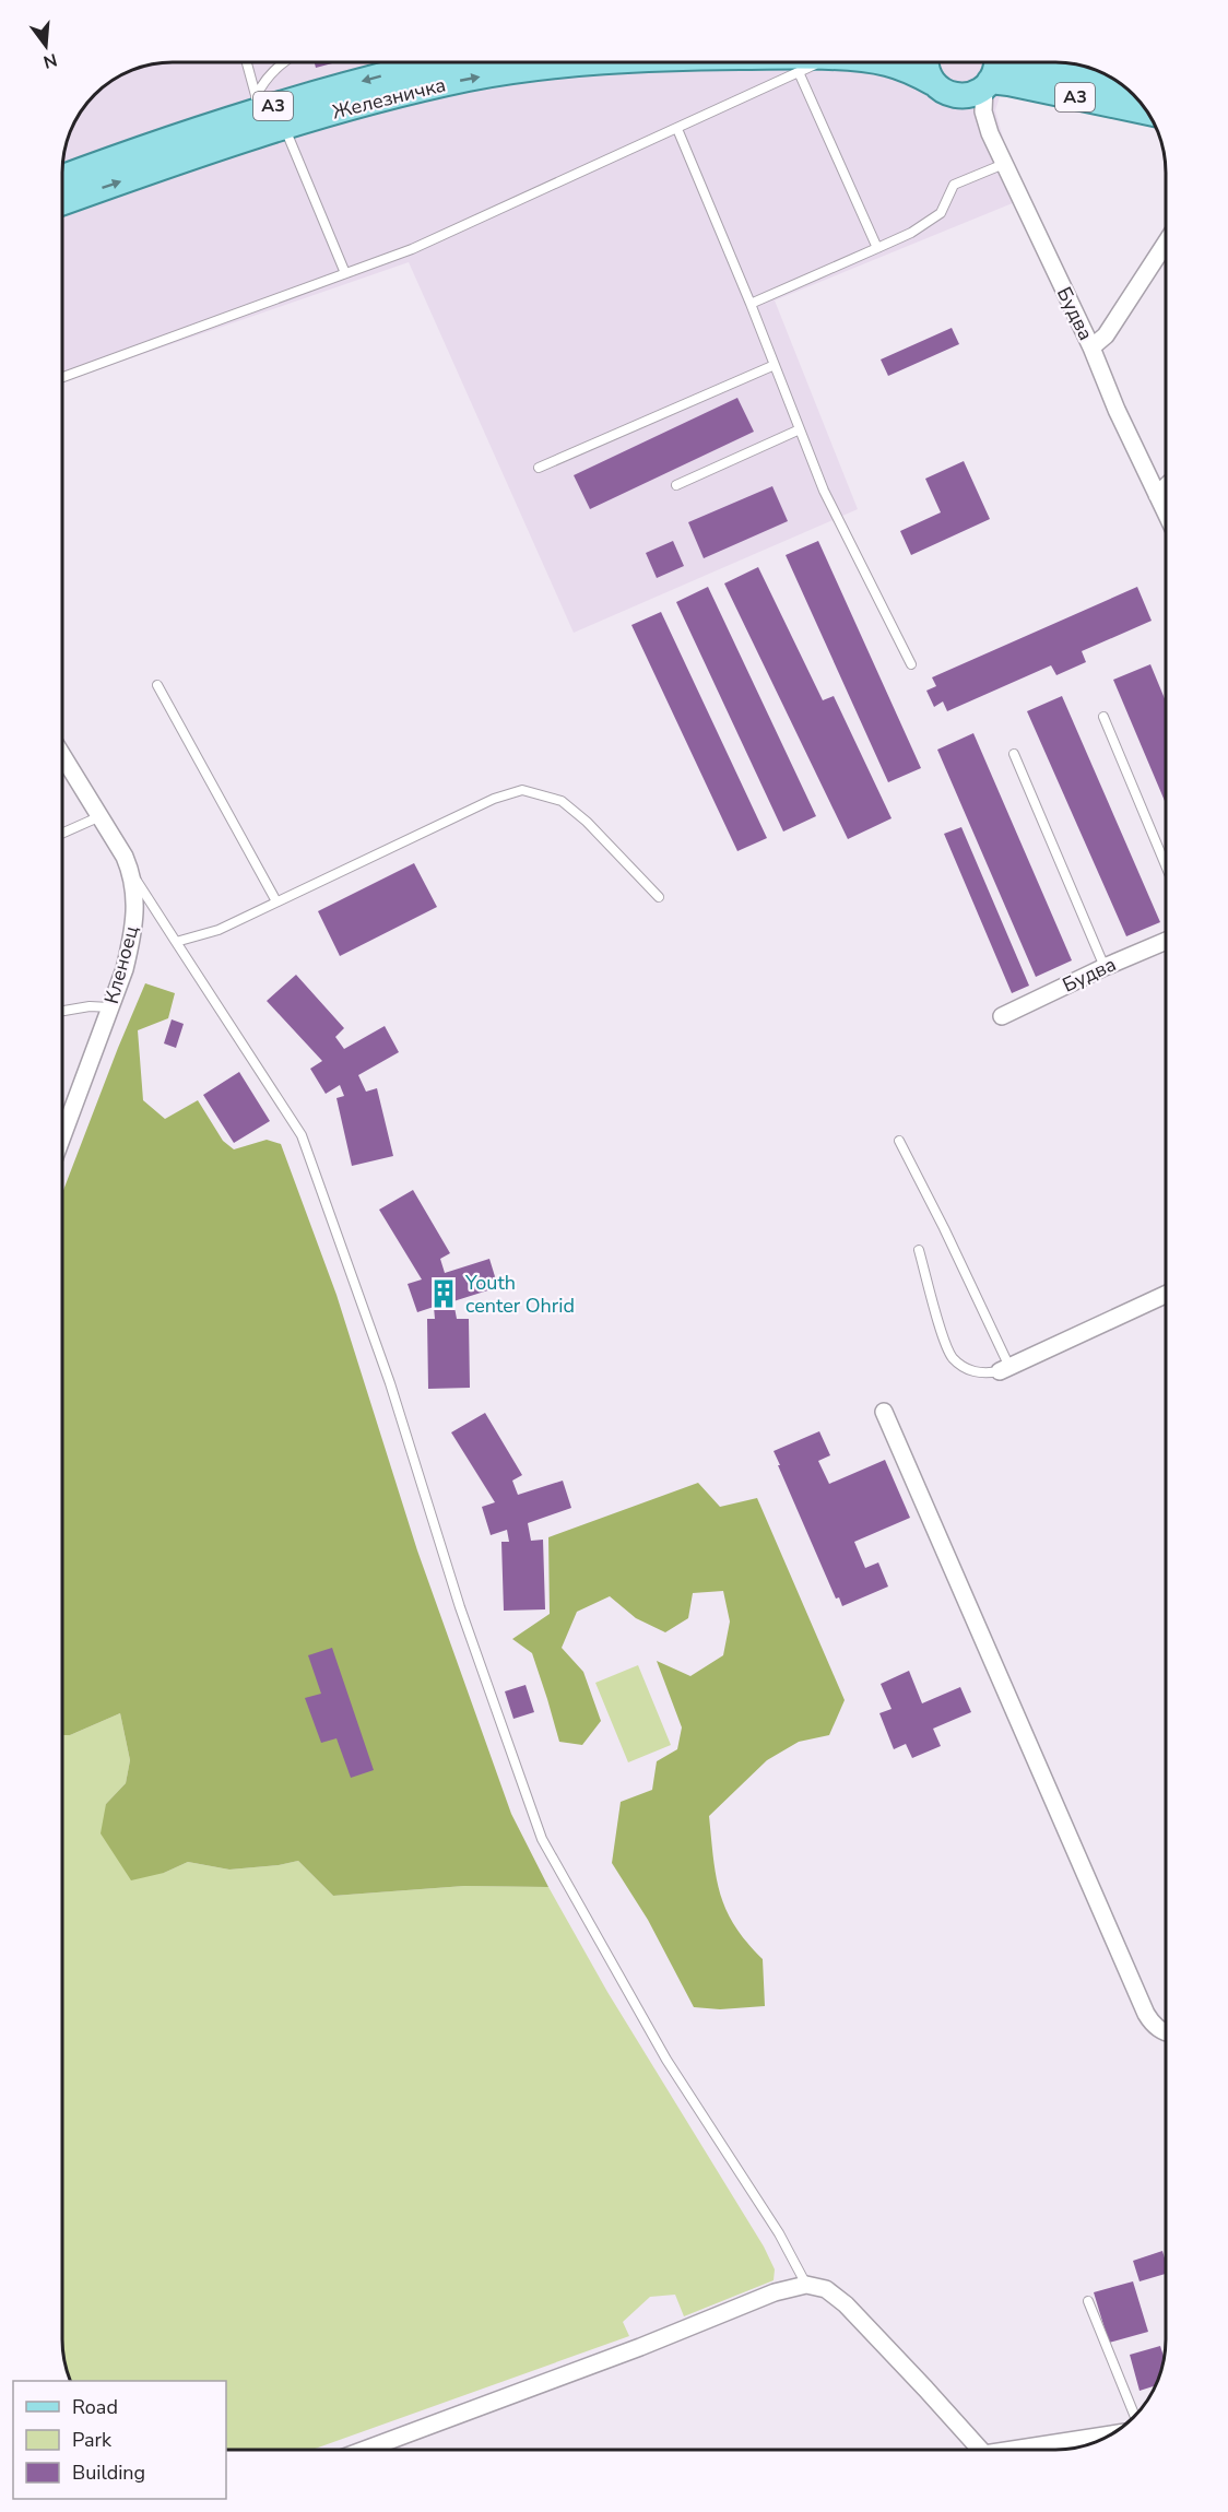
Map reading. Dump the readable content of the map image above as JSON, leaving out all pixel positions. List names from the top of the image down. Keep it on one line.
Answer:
{"streets":{"main road":["A3","Железничка"],"street":["Будва","Кленоец"]},"crossings":[["A3","Железничка"]],"places":{"building":["Youth center Ohrid"]},"legend":["Road","Park","Building"],"north":"bottom"}
